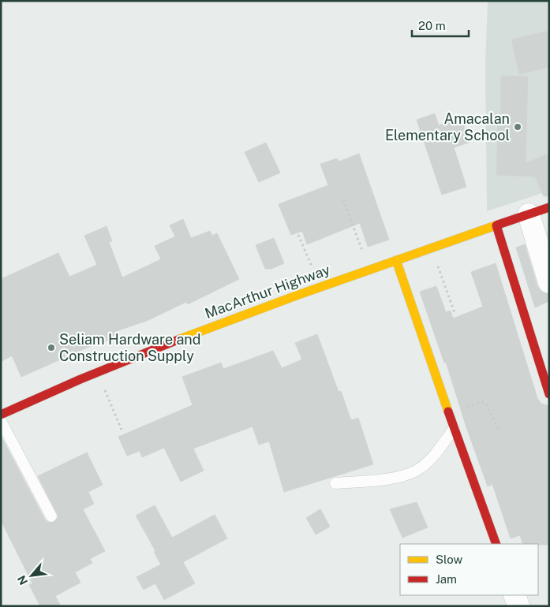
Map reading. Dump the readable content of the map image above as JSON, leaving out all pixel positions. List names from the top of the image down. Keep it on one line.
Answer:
{"streets":{"main road":["MacArthur Highway"]},"places":["Amacalan Elementary School","Seliam Hardware and Construction Supply"],"legend":["Slow","Jam"],"scale_bar":"20 m","north":"bottom left"}
